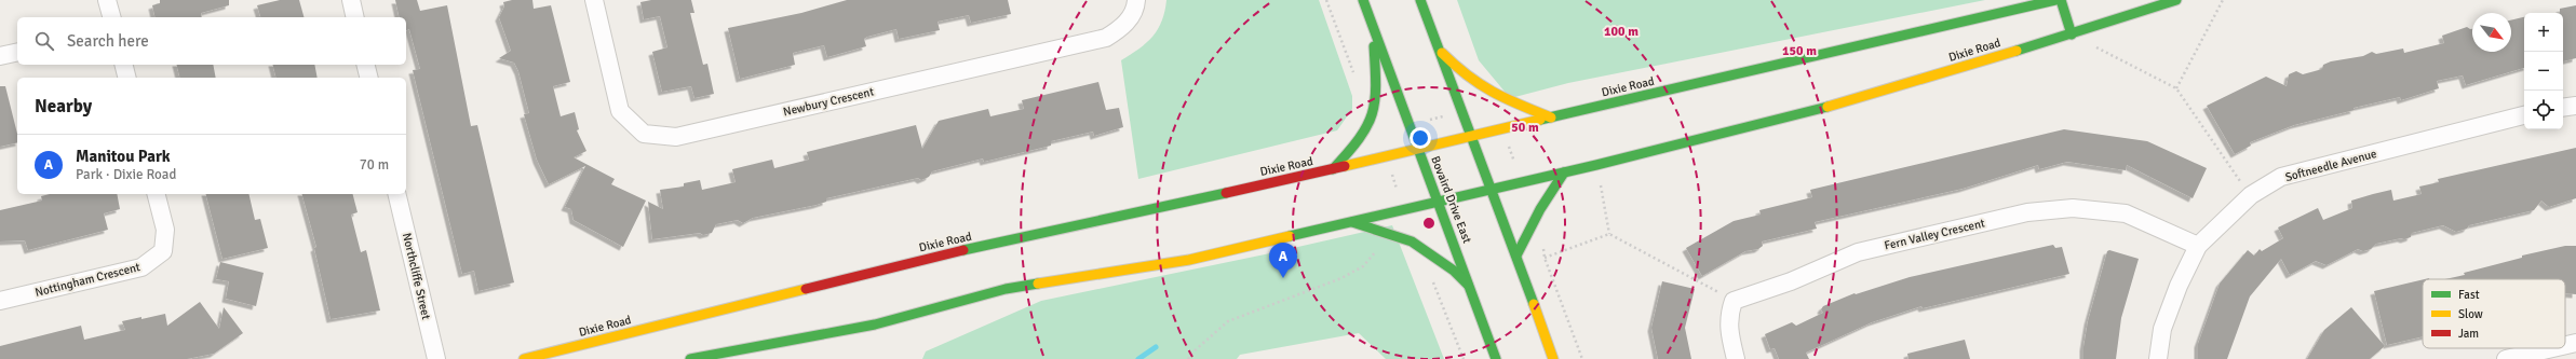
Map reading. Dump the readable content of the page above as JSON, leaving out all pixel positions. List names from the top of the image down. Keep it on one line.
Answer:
{"streets":{"main road":["Dixie Road","Bovaird Drive East"],"street":["Newbury Crescent","Softneedle Avenue","Fern Valley Crescent","Northcliffe Street","Nottingham Crescent"]},"crossings":[["Dixie Road","Bovaird Drive East"],["Softneedle Avenue","Fern Valley Crescent"]],"legend":["Fast","Slow","Jam"],"north":"bottom right","page":{"map_buttons":["+","−"],"search":"Search here","heading":"Nearby","list":[{"mark":"A","name":"Manitou Park","note":"Park · Dixie Road","value":"70 m"}],"pins":"A"},"rings":["100 m","150 m","50 m"]}
